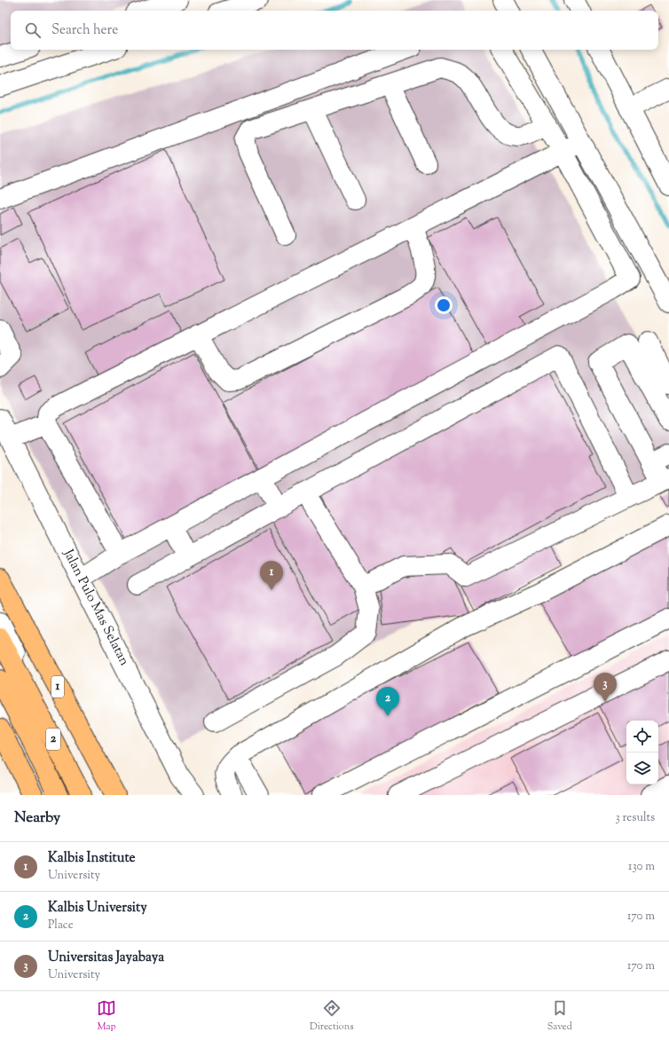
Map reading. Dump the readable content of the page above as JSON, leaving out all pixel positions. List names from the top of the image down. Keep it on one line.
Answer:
{"streets":{"highway":["1","2"],"street":["Jalan Pulo Mas Selatan"]},"page":{"search":"Search here","pins":["1","3","2"],"heading":["Nearby","3 results"],"list":[{"mark":"1","name":"Kalbis Institute","note":"University","value":"130 m"},{"mark":"2","name":"Kalbis University","note":"Place","value":"170 m"},{"mark":"3","name":"Universitas Jayabaya","note":"University","value":"170 m"}],"nav":["Map","Directions","Saved"]}}
